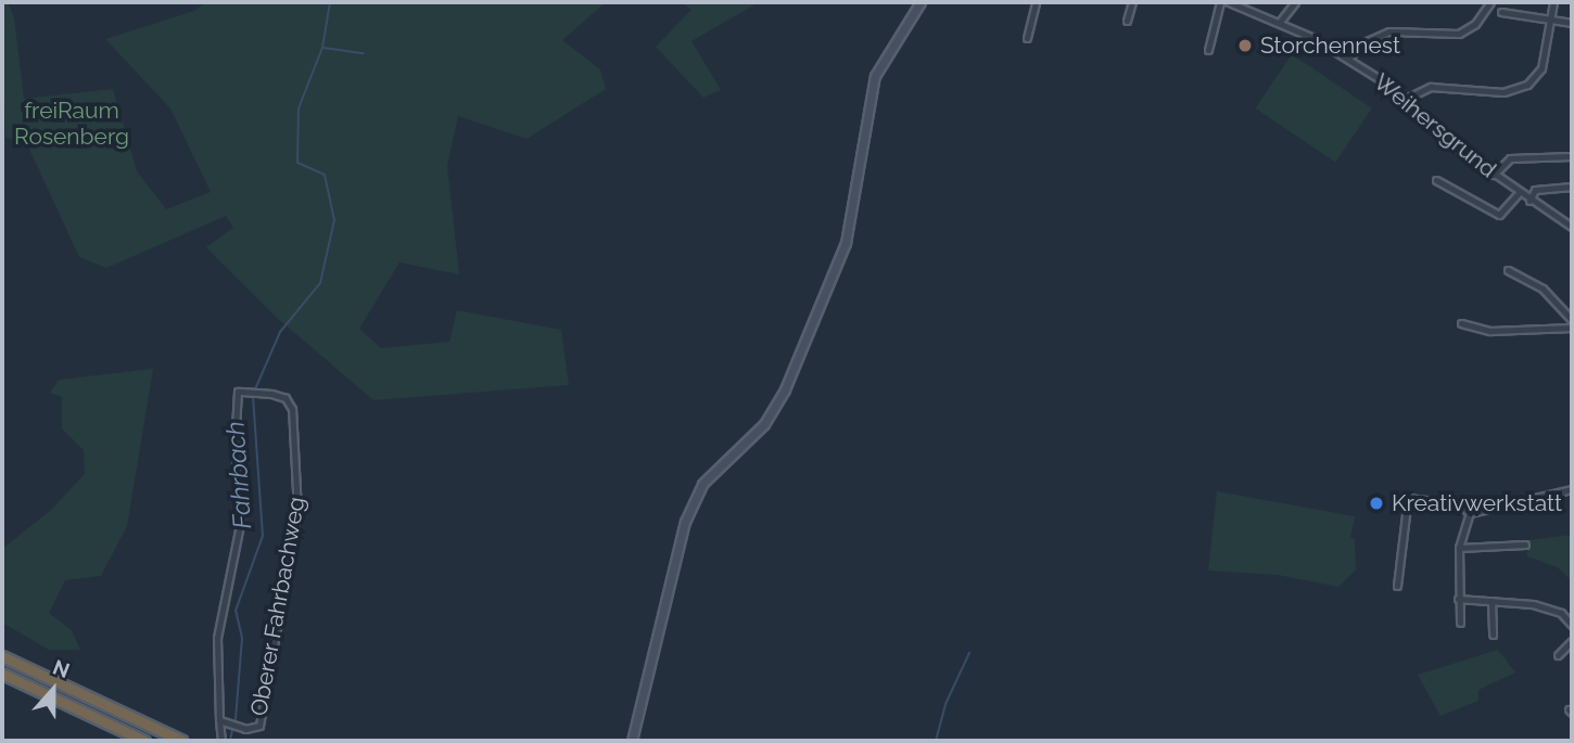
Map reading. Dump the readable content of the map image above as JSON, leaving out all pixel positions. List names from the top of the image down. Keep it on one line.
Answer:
{"streets":{"street":["Weihersgrund","Oberer Fahrbachweg"]},"water":["Fahrbach"],"parks":["freiRaum Rosenberg"],"places":["Storchennest","Kreativwerkstatt"],"north":"top"}
